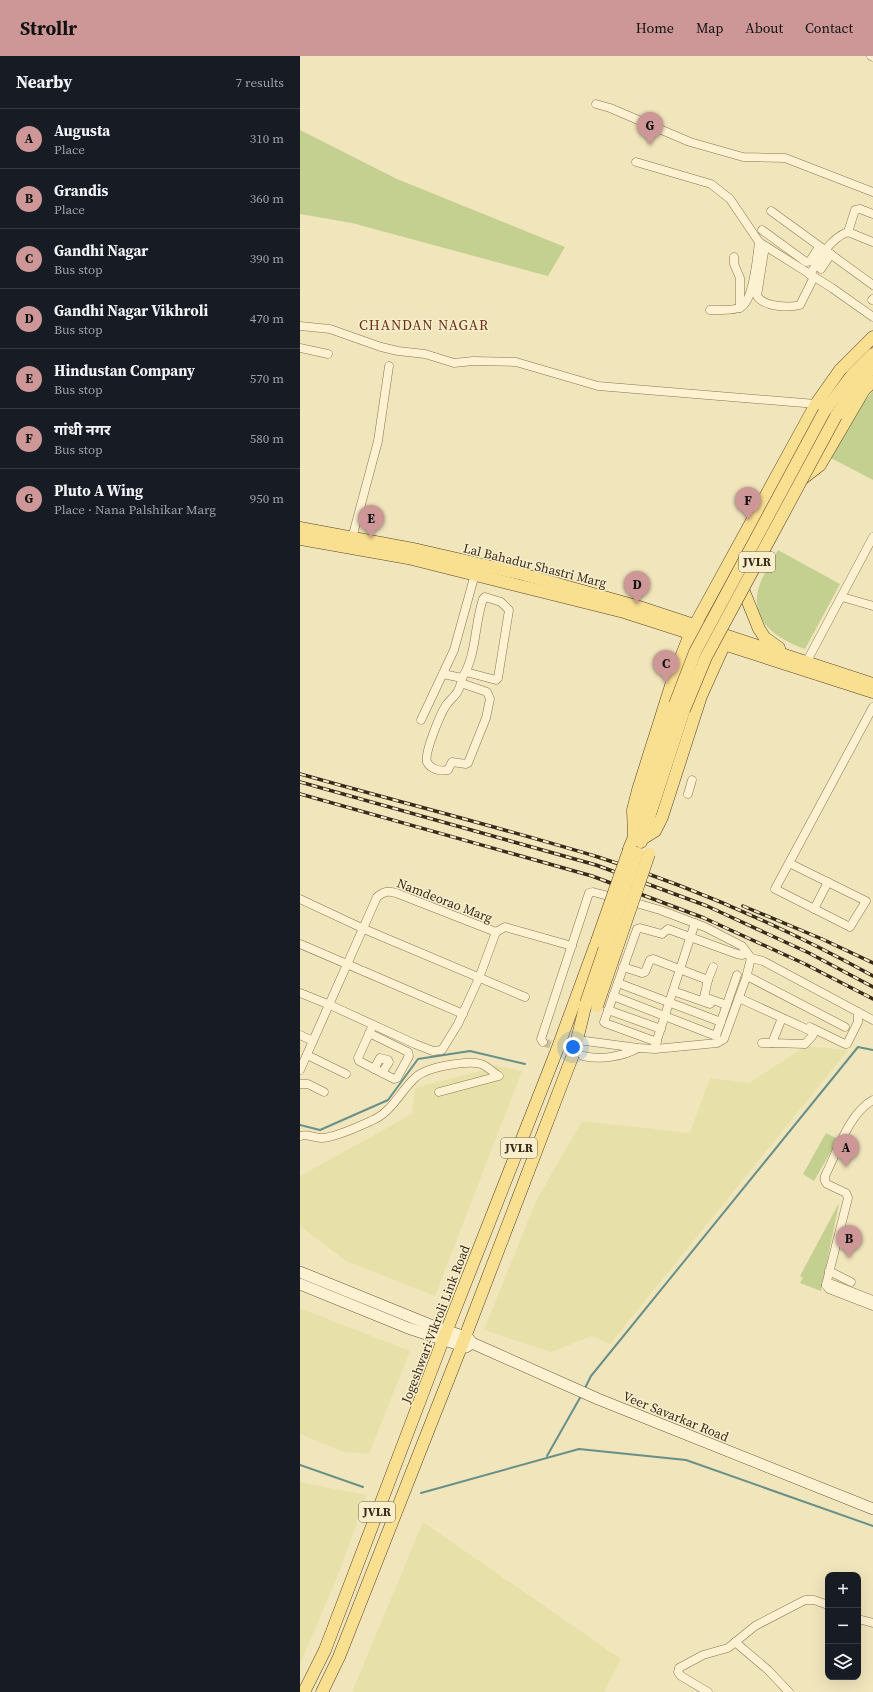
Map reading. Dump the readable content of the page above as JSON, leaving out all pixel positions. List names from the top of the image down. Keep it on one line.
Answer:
{"streets":{"main road":["JVLR","Lal Bahadur Shastri Marg","Jogeshwari-Vikroli Link Road"],"street":["Namdeorao Marg","Veer Savarkar Road"]},"crossings":[["JVLR","Jogeshwari-Vikroli Link Road"],["JVLR","Veer Savarkar Road"],["Jogeshwari-Vikroli Link Road","Veer Savarkar Road"]],"districts":["CHANDAN NAGAR"],"page":{"header":"Strollr","nav":["Home","Map","About","Contact"],"heading":["Nearby","7 results"],"list":[{"mark":"A","name":"Augusta","note":"Place","value":"310 m"},{"mark":"B","name":"Grandis","note":"Place","value":"360 m"},{"mark":"C","name":"Gandhi Nagar","note":"Bus stop","value":"390 m"},{"mark":"D","name":"Gandhi Nagar Vikhroli","note":"Bus stop","value":"470 m"},{"mark":"E","name":"Hindustan Company","note":"Bus stop","value":"570 m"},{"mark":"F","name":"गांधी नगर","note":"Bus stop","value":"580 m"},{"mark":"G","name":"Pluto A Wing","note":"Place · Nana Palshikar Marg","value":"950 m"}],"pins":["G","F","E","D","C","A","B"],"map_buttons":["+","−"]}}
